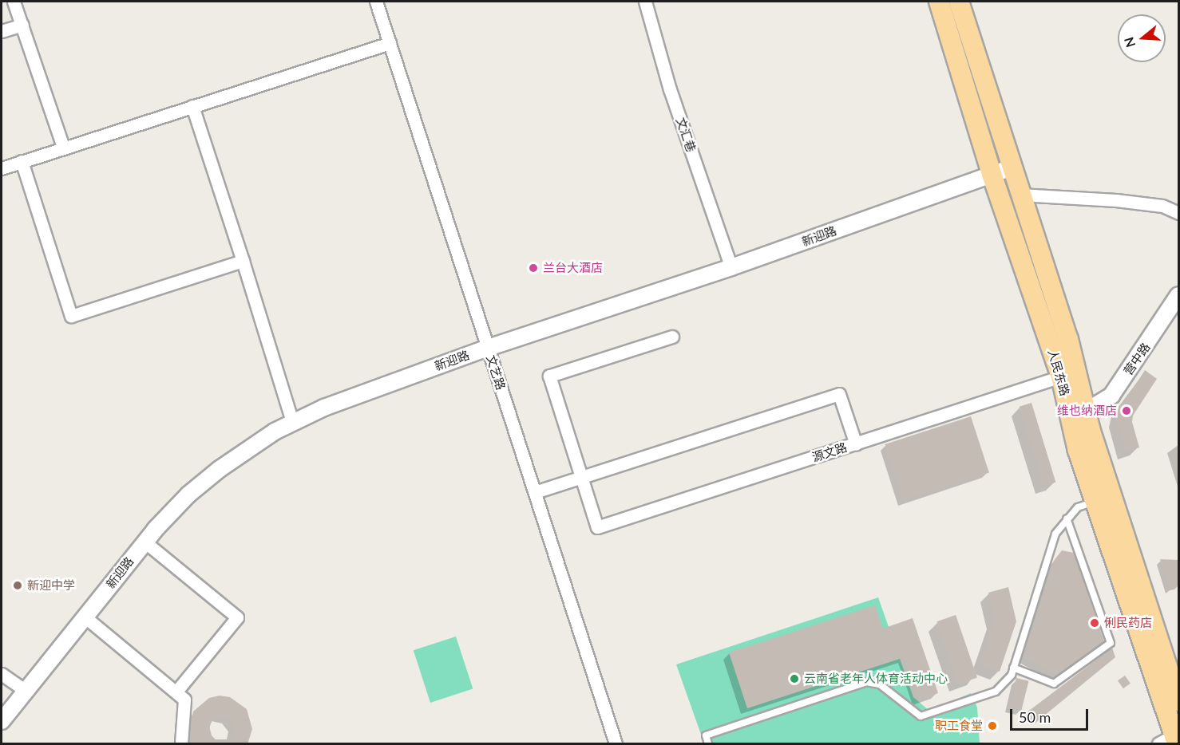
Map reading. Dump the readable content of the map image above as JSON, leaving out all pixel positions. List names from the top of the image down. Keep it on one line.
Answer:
{"streets":{"main road":["人民东路"],"street":["文汇巷","新迎路","营中路","文艺路","源文路"]},"crossings":[["文汇巷","新迎路"],["新迎路","文艺路"],["新迎路","人民东路"],["营中路","人民东路"],["人民东路","源文路"]],"places":["兰台大酒店","维也纳酒店","新迎中学","俐民药店","云南省老年人体育活动中心","职工食堂"],"scale_bar":"50 m","north":"left"}
